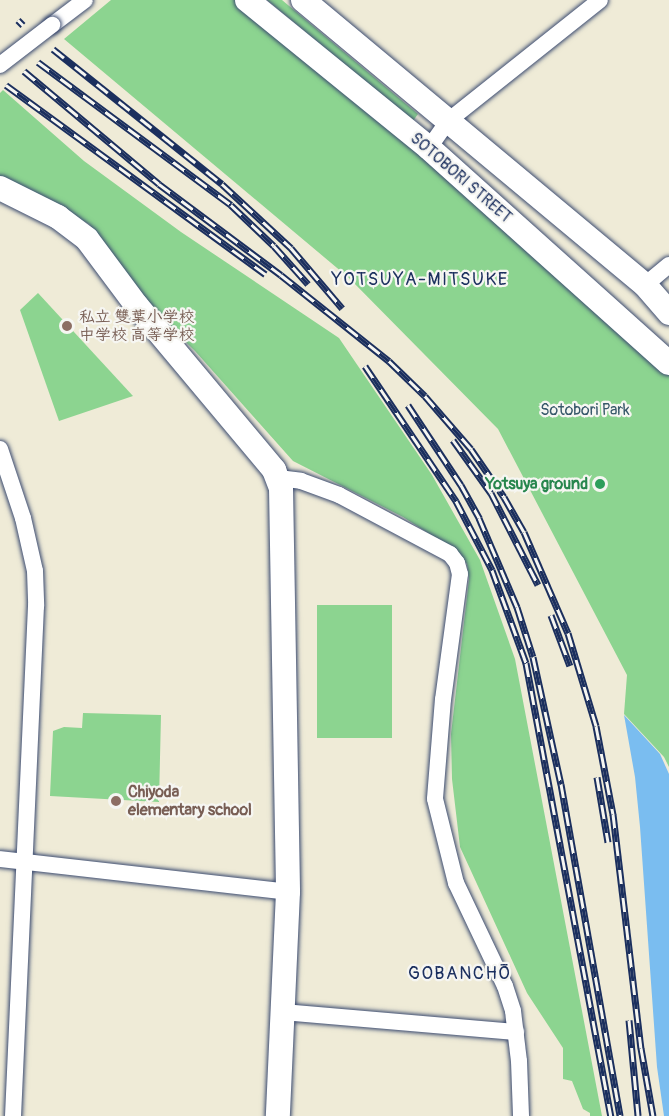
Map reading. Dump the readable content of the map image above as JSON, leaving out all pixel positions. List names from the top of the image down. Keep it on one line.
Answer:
{"streets":{"street":["SOTOBORI STREET"]},"districts":["YOTSUYA-MITSUKE","GOBANCHŌ"],"parks":["Sotobori Park"],"places":["私立 雙葉小学校 中学校 高等学校","Yotsuya ground","Chiyoda elementary school"]}
